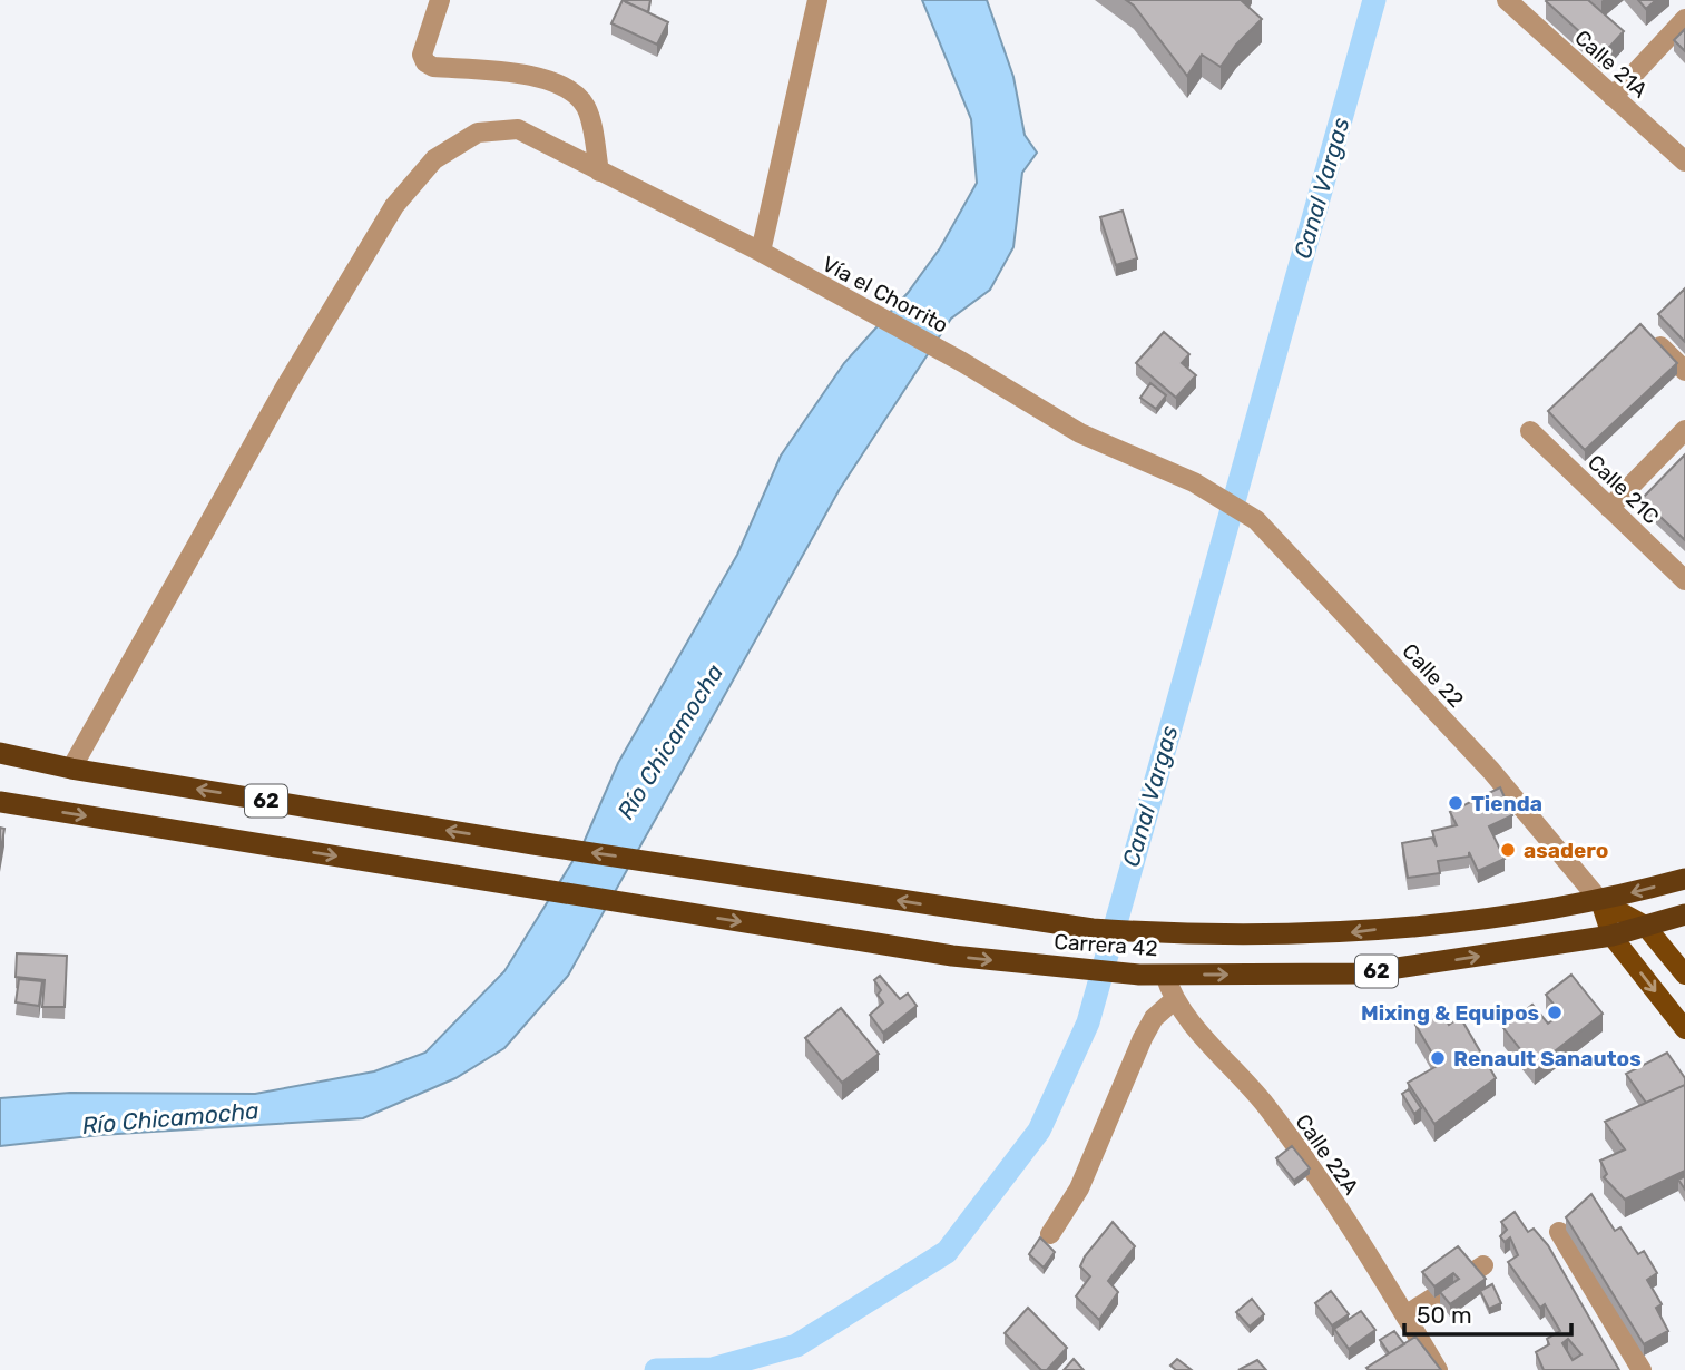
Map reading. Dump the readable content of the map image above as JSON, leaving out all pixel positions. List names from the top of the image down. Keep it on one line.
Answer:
{"streets":{"highway":["62","Carrera 42"],"street":["Calle 21A","Vía el Chorrito","Calle 21C","Calle 22","Calle 22A"]},"crossings":[["Vía el Chorrito","Calle 22"],["Vía el Chorrito","62"],["Vía el Chorrito","Carrera 42"],["Calle 22","Carrera 42"],["62","Carrera 42"],["Carrera 42","Calle 22A"]],"water":["Canal Vargas","Río Chicamocha"],"places":["Tienda","asadero","Mixing & Equipos","Renault Sanautos"],"scale_bar":"50 m"}
